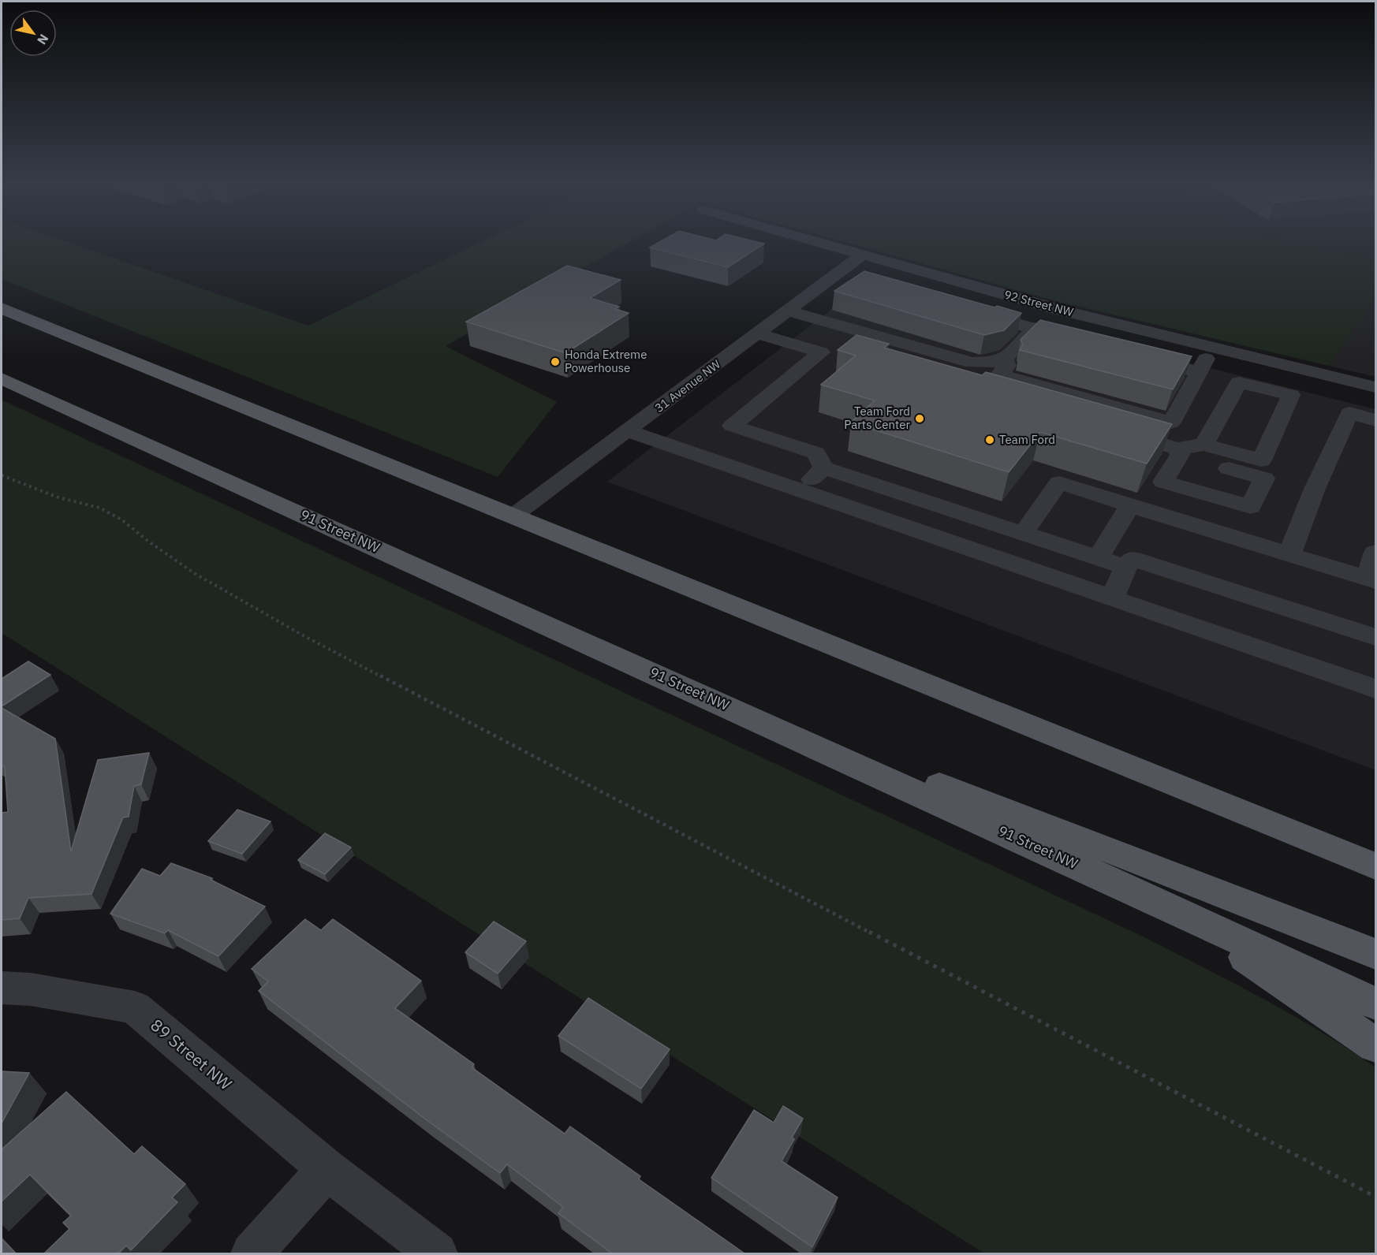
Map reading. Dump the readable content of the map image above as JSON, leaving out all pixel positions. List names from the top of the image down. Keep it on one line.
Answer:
{"streets":{"main road":["91 Street NW"],"street":["92 Street NW","31 Avenue NW","89 Street NW"]},"crossings":[["92 Street NW","31 Avenue NW"]],"places":["Honda Extreme Powerhouse","Team Ford Parts Center","Team Ford"],"north":"bottom right"}
